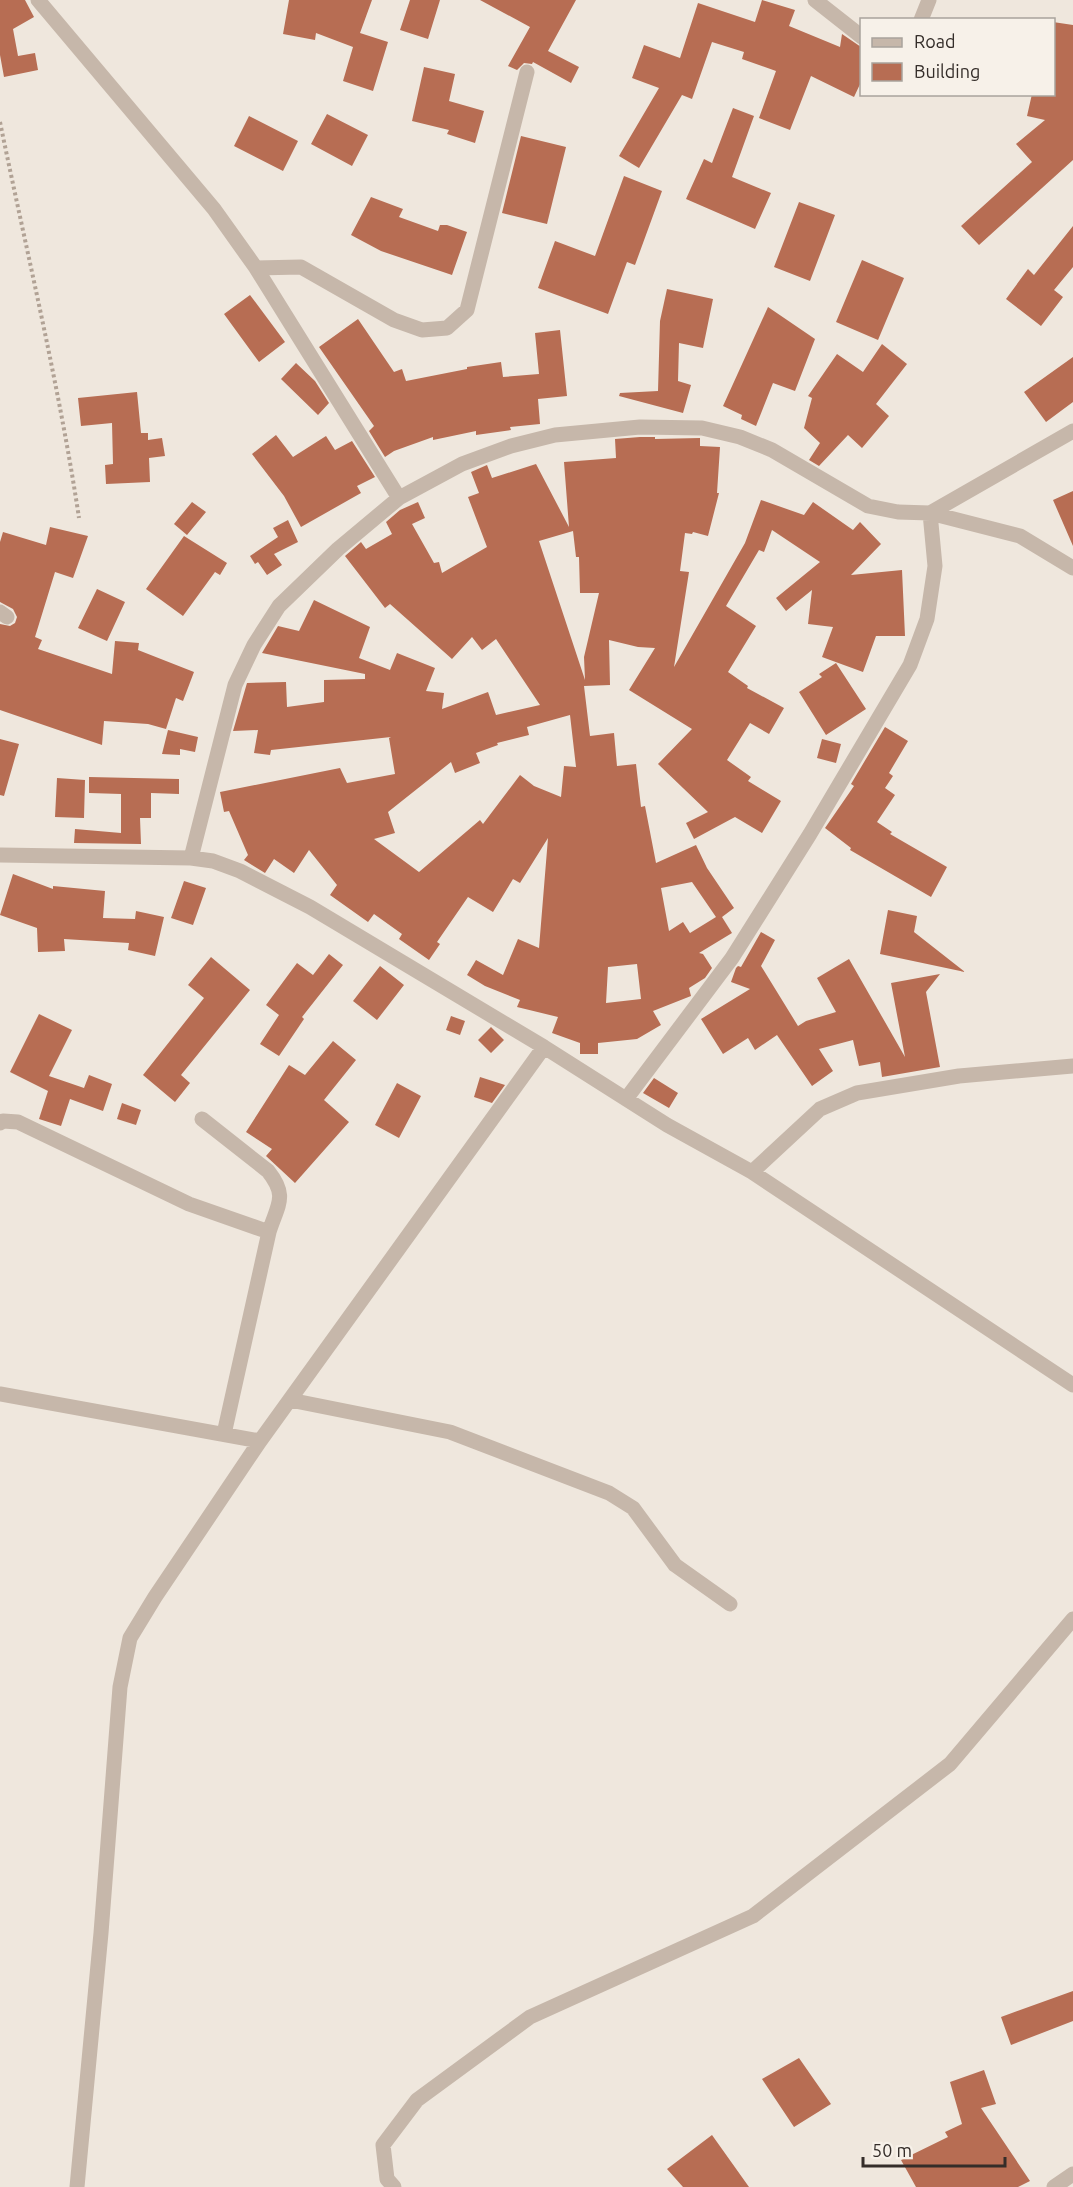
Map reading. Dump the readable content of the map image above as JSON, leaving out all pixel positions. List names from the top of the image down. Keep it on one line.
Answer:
{"legend":["Road","Building"],"scale_bar":"50 m"}
